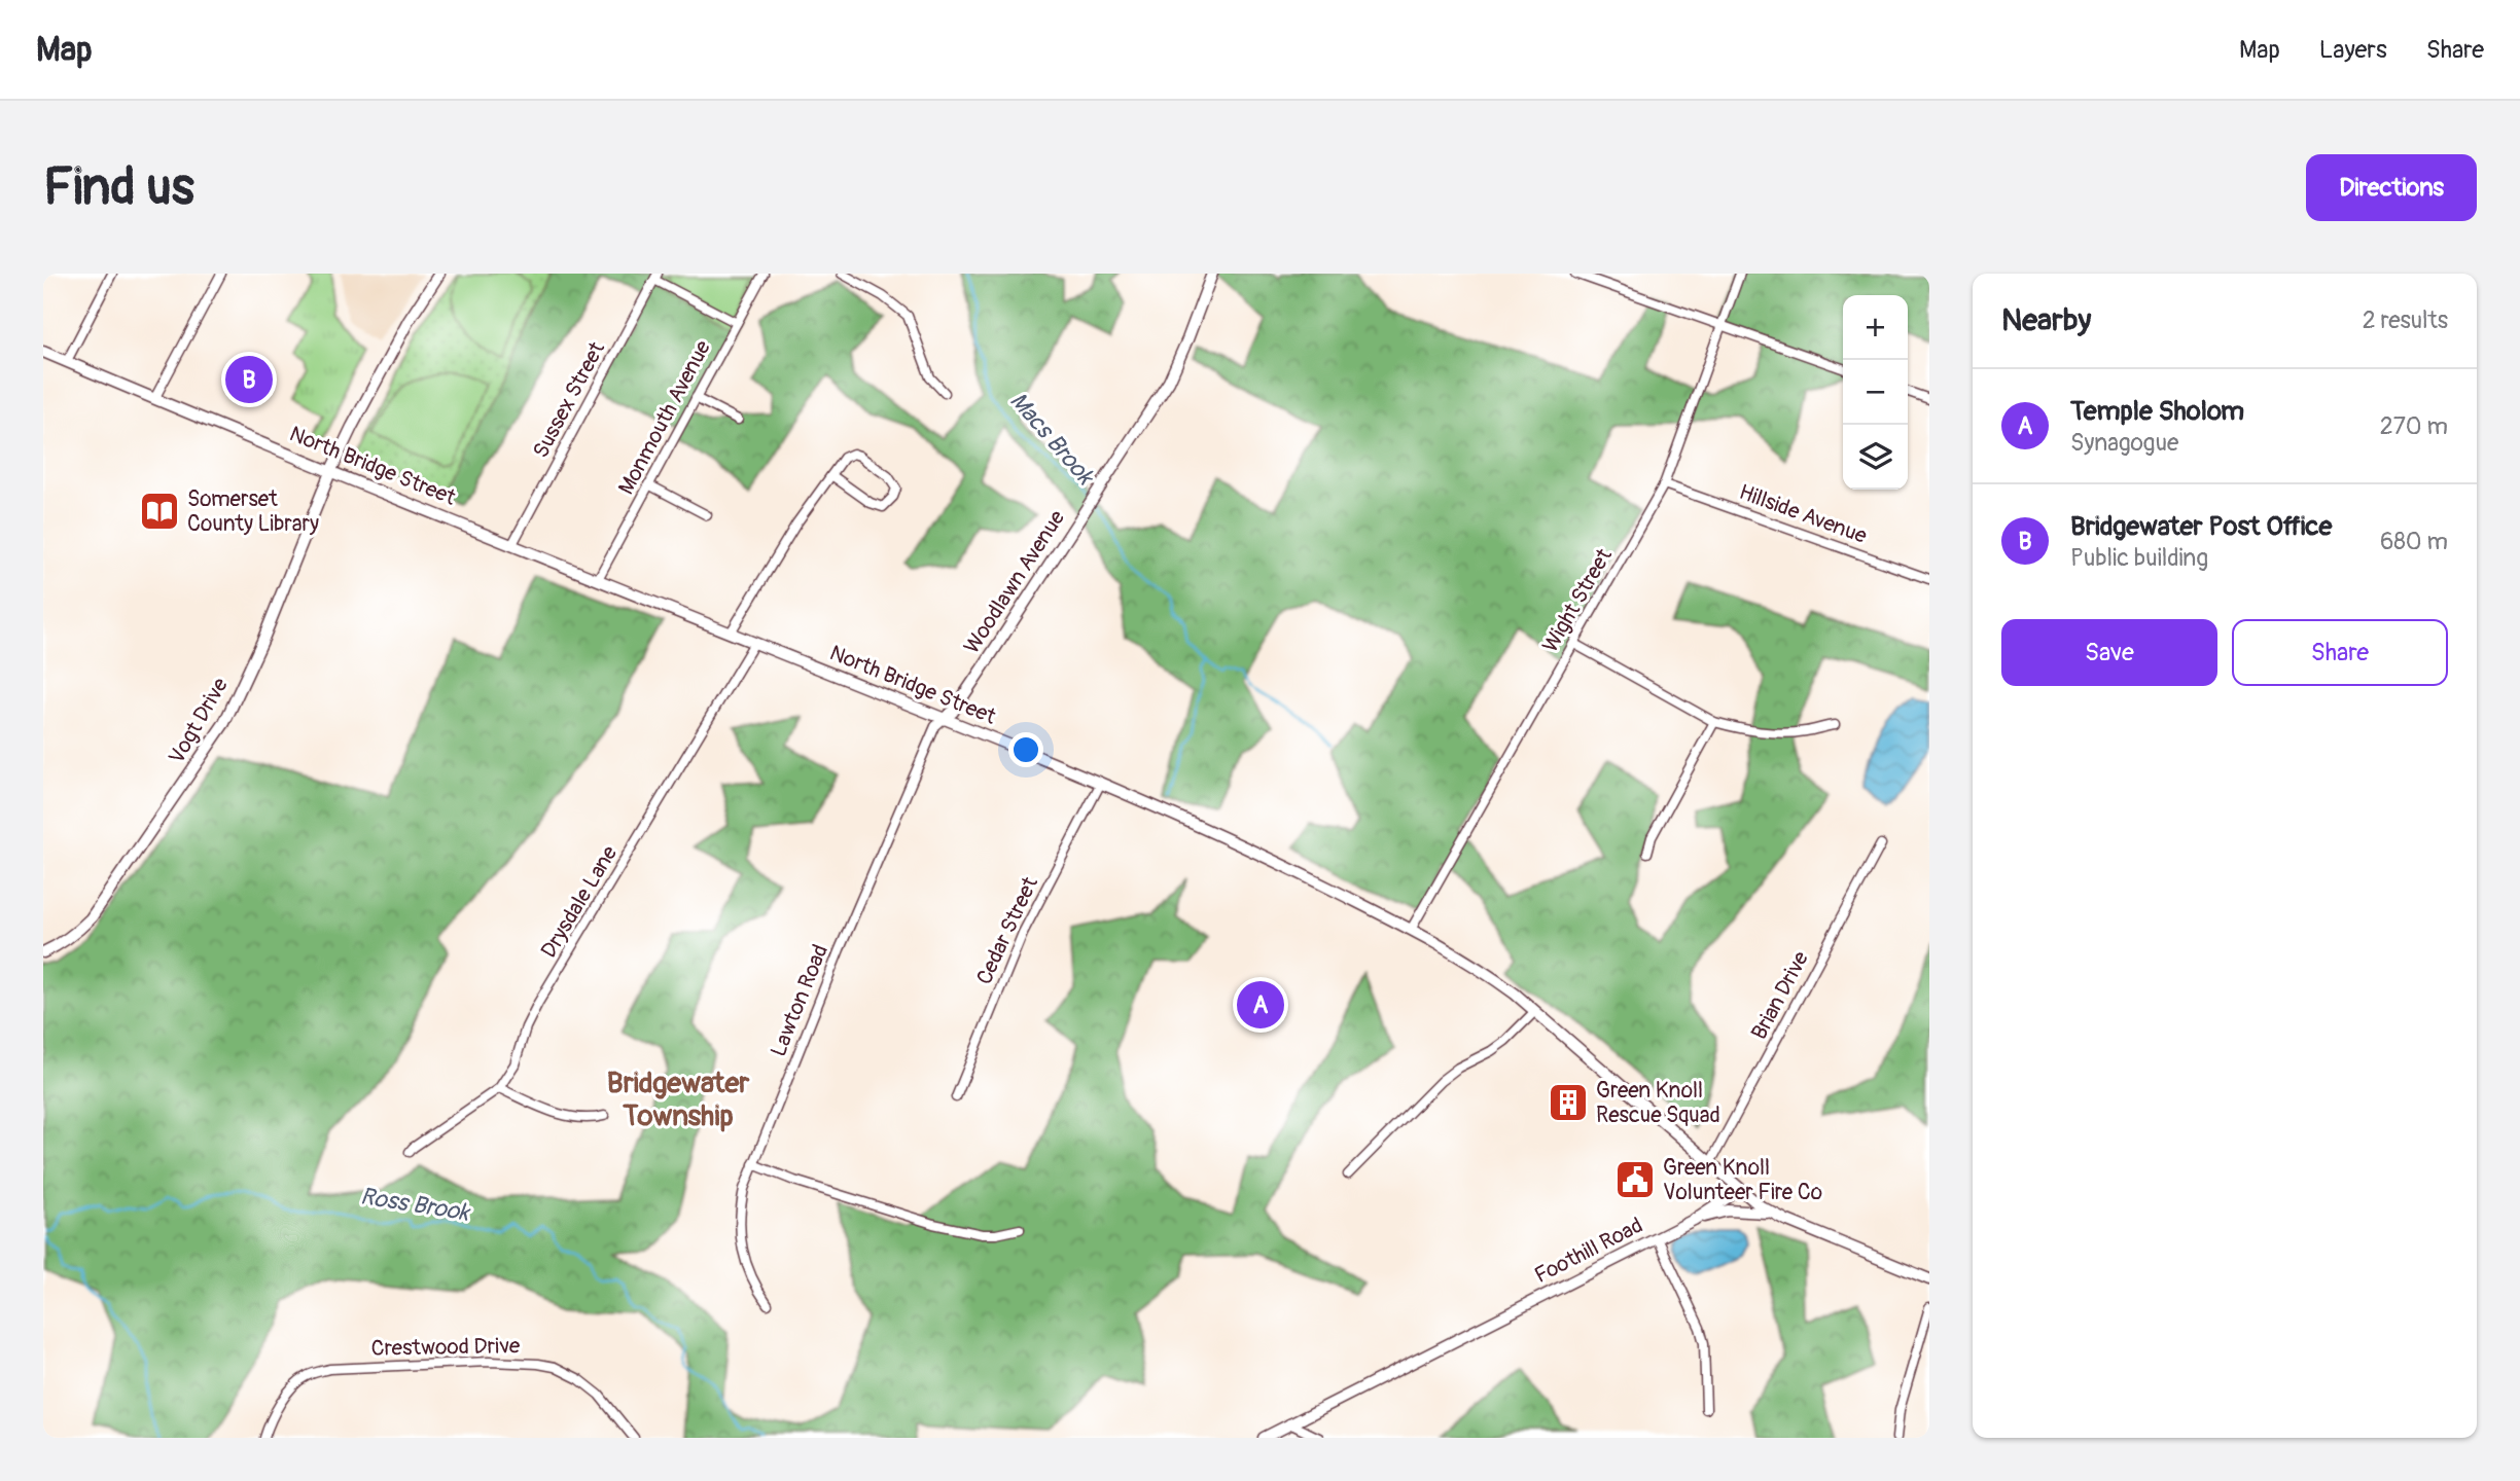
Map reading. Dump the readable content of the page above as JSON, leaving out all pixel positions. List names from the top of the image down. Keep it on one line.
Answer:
{"streets":{"street":["Sussex Street","Monmouth Avenue","North Bridge Street","Hillside Avenue","Woodlawn Avenue","Wight Street","Vogt Drive","Drysdale Lane","Cedar Street","Brian Drive","Lawton Road","Foothill Road","Crestwood Drive"]},"crossings":[["Sussex Street","North Bridge Street"],["Monmouth Avenue","North Bridge Street"],["North Bridge Street","Woodlawn Avenue"],["North Bridge Street","Wight Street"],["North Bridge Street","Vogt Drive"],["North Bridge Street","Drysdale Lane"],["North Bridge Street","Cedar Street"],["North Bridge Street","Brian Drive"],["North Bridge Street","Lawton Road"],["North Bridge Street","Foothill Road"],["Hillside Avenue","Wight Street"],["Woodlawn Avenue","Lawton Road"]],"districts":["Bridgewater Township"],"water":["Macs Brook","Ross Brook"],"places":{"library":["Somerset County Library"],"building":["Green Knoll Rescue Squad"],"public building":["Green Knoll Volunteer Fire Co"]},"page":{"header":"Map","nav":["Map","Layers","Share"],"buttons":["Directions",["Save","Share"]],"title":"Find us","heading":["Nearby","2 results"],"map_buttons":["+","−"],"pins":["B","A"],"list":[{"mark":"A","name":"Temple Sholom","note":"Synagogue","value":"270 m"},{"mark":"B","name":"Bridgewater Post Office","note":"Public building","value":"680 m"}]}}
